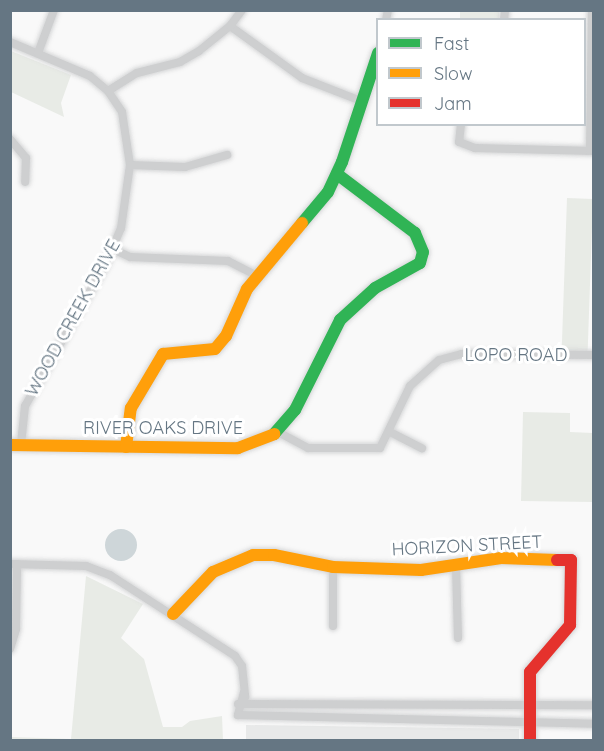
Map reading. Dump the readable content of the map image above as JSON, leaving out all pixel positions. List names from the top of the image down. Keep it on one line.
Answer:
{"streets":{"street":["WOOD CREEK DRIVE","LOPO ROAD","RIVER OAKS DRIVE","HORIZON STREET"]},"crossings":[["WOOD CREEK DRIVE","RIVER OAKS DRIVE"],["LOPO ROAD","RIVER OAKS DRIVE"]],"legend":["Fast","Slow","Jam"]}
